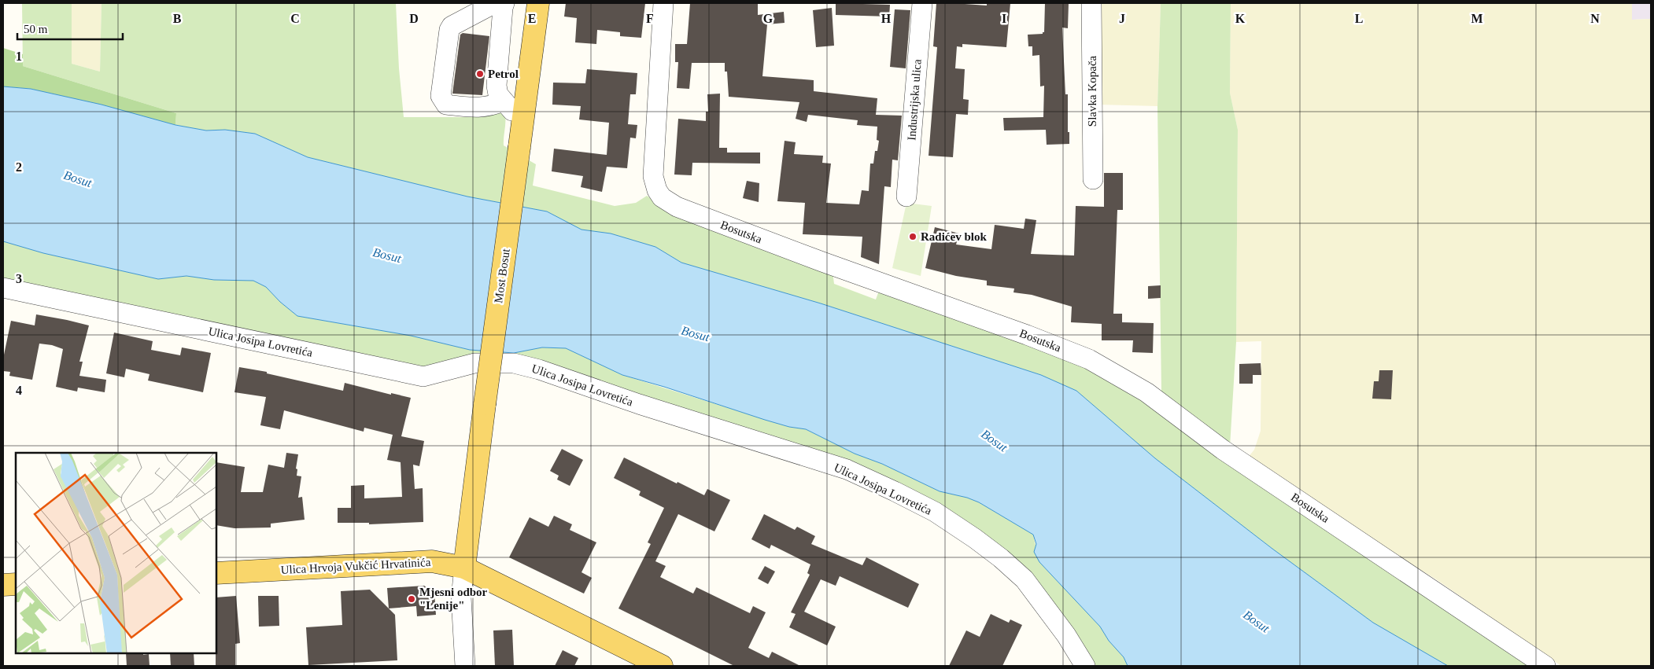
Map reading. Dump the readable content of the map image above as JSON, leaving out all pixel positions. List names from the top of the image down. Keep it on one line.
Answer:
{"streets":{"main road":["Most Bosut","Ulica Hrvoja Vukčić Hrvatinića"],"street":["Slavka Kopača","Industrijska ulica","Bosutska","Ulica Josipa Lovretića"]},"crossings":[["Most Bosut","Ulica Hrvoja Vukčić Hrvatinića"]],"water":["Bosut"],"places":["Petrol","Radićev blok","Mjesni odbor \"Lenije\""],"scale_bar":"50 m","grid":{"columns":["B","C","D","E","F","G","H","I","J","K","L","M","N"],"rows":["1","2","3","4"]}}
